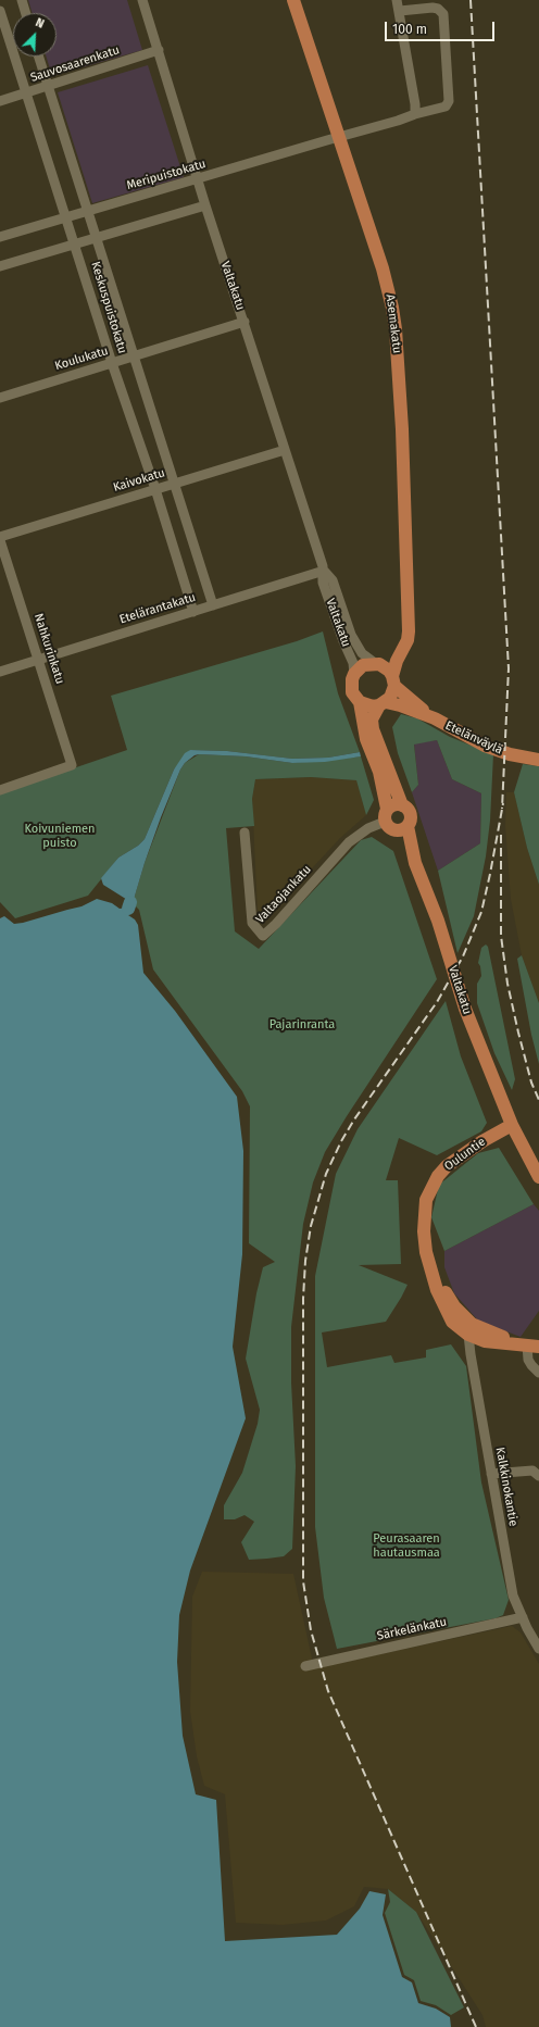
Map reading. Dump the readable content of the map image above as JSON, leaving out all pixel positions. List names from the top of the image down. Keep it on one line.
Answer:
{"streets":{"main road":["Valtakatu","Asemakatu","Etelänväylä","Ouluntie"],"street":["Sauvosaarenkatu","Meripuistokatu","Keskuspuistokatu","Koulukatu","Kaivokatu","Etelärantakatu","Nahkurinkatu","Valtaojankatu","Kalkkinokantie","Särkelänkatu"]},"crossings":[["Sauvosaarenkatu","Valtakatu"],["Sauvosaarenkatu","Keskuspuistokatu"],["Meripuistokatu","Valtakatu"],["Meripuistokatu","Keskuspuistokatu"],["Meripuistokatu","Asemakatu"],["Valtakatu","Asemakatu"],["Valtakatu","Koulukatu"],["Valtakatu","Kaivokatu"],["Valtakatu","Etelärantakatu"],["Valtakatu","Etelänväylä"],["Valtakatu","Valtaojankatu"],["Valtakatu","Ouluntie"],["Keskuspuistokatu","Koulukatu"],["Keskuspuistokatu","Kaivokatu"],["Keskuspuistokatu","Etelärantakatu"],["Asemakatu","Etelänväylä"],["Etelärantakatu","Nahkurinkatu"],["Ouluntie","Kalkkinokantie"],["Kalkkinokantie","Särkelänkatu"]],"parks":["Koivuniemen puisto","Pajarinranta","Peurasaaren hautausmaa"],"scale_bar":"100 m","north":"top right"}
